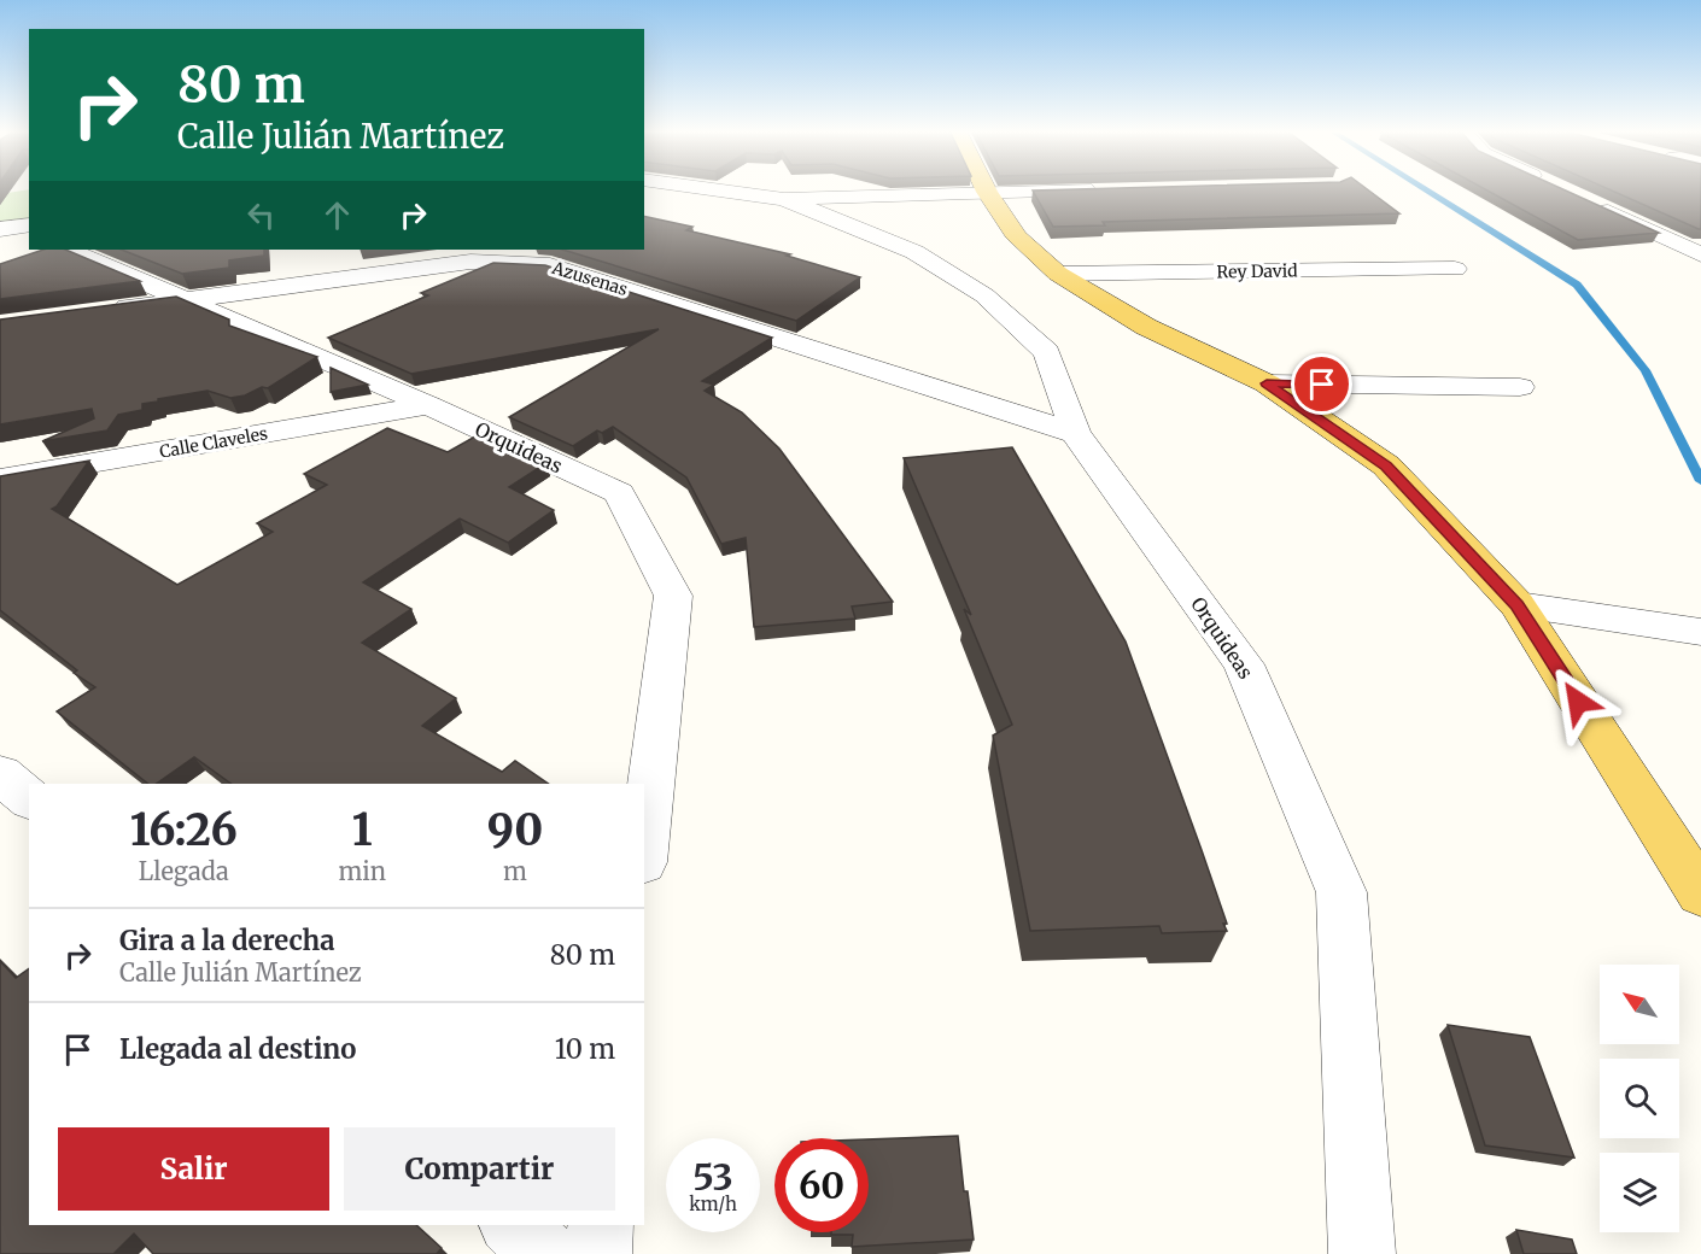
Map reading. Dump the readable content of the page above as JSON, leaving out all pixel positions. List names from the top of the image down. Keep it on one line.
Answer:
{"streets":{"street":["Rey David","Azusenas","Calle Claveles","Orquideas"]},"crossings":[["Azusenas","Orquideas"],["Calle Claveles","Orquideas"]],"north":"top left","page":{"turn":["80 m","Calle Julián Martínez"],"eta":["16:26","Llegada","1","min","90","m"],"list":[{"name":"Gira a la derecha","note":"Calle Julián Martínez","value":"80 m"},{"name":"Llegada al destino","value":"10 m"}],"buttons":["Salir","Compartir"],"speed":"53 km/h","limit":"60"}}
